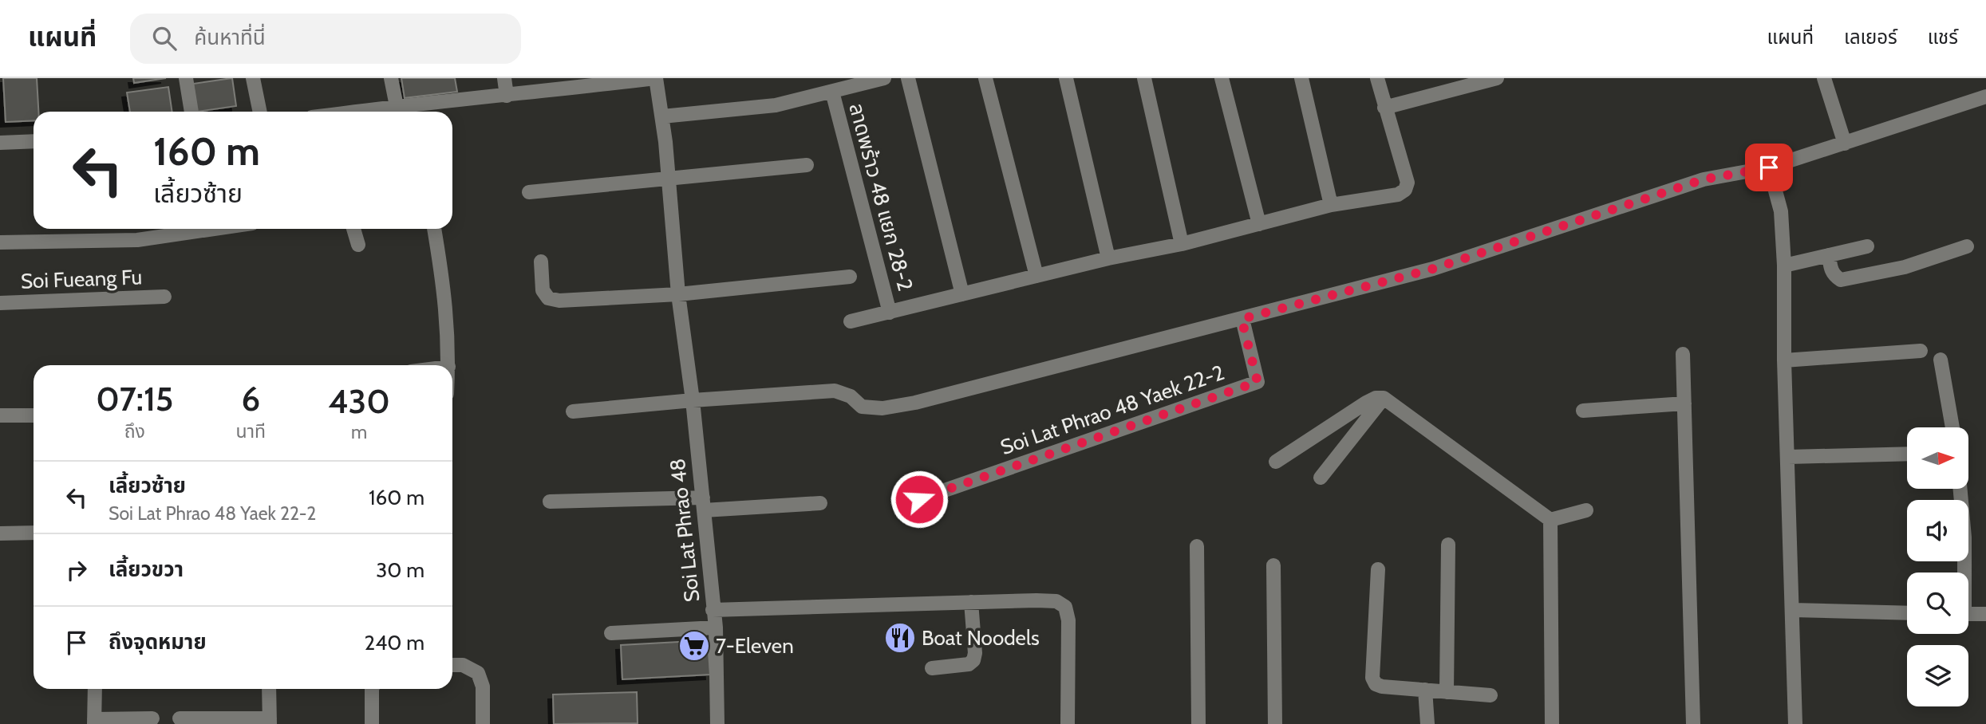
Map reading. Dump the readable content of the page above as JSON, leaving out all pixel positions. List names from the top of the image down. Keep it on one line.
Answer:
{"streets":{"street":["ลาดพร้าว 48 แยก 28-2","Soi Fueang Fu","Soi Lat Phrao 48 Yaek 22-2","Soi Lat Phrao 48"]},"places":{"restaurant":["Boat Noodels"],"supermarket":["7-Eleven"]},"north":"right","page":{"header":"แผนที่","search":"ค้นหาที่นี่","nav":["แผนที่","เลเยอร์","แชร์"],"turn":["160 m","เลี้ยวซ้าย"],"eta":["07:15","ถึง","6","นาที","430","m"],"list":[{"name":"เลี้ยวซ้าย","note":"Soi Lat Phrao 48 Yaek 22-2","value":"160 m"},{"name":"เลี้ยวขวา","value":"30 m"},{"name":"ถึงจุดหมาย","value":"240 m"}]}}
